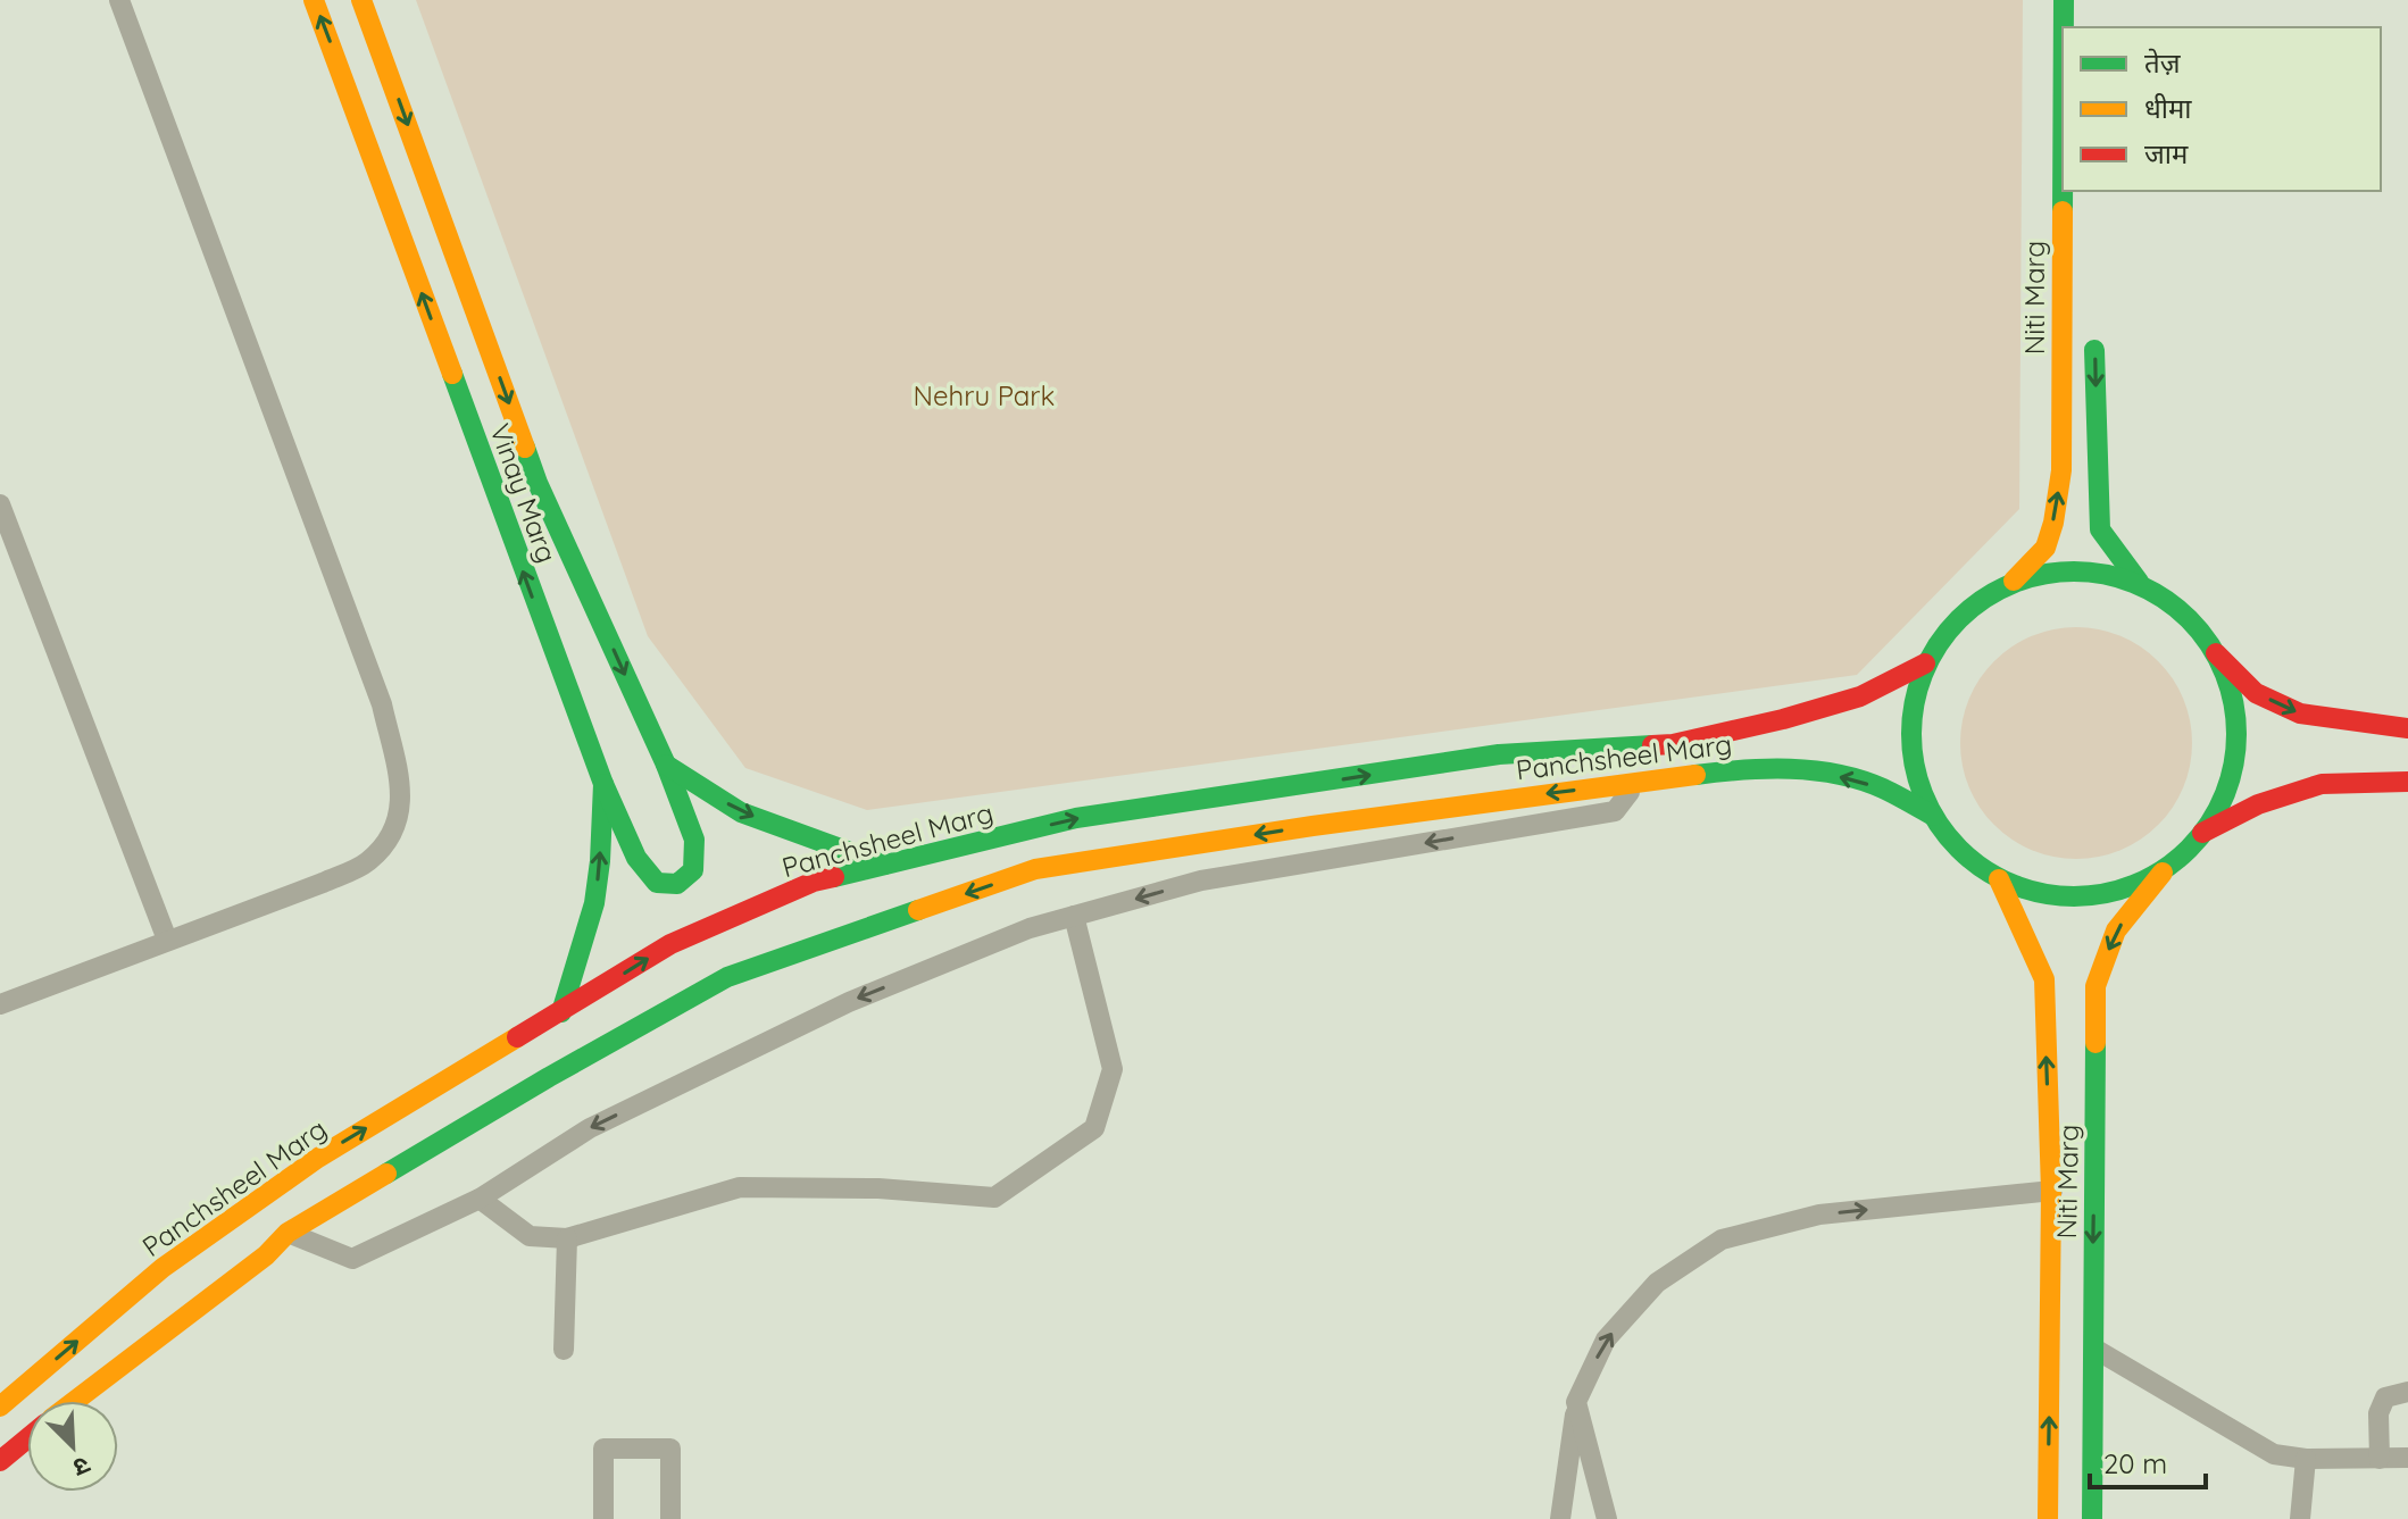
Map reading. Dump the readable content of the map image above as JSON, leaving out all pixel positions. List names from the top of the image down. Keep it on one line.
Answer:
{"streets":{"main road":["Niti Marg","Vinay Marg","Panchsheel Marg"]},"crossings":[["Vinay Marg","Panchsheel Marg"]],"parks":["Nehru Park"],"legend":["तेज़","धीमा","जाम"],"scale_bar":"20 m","north":"bottom right"}
